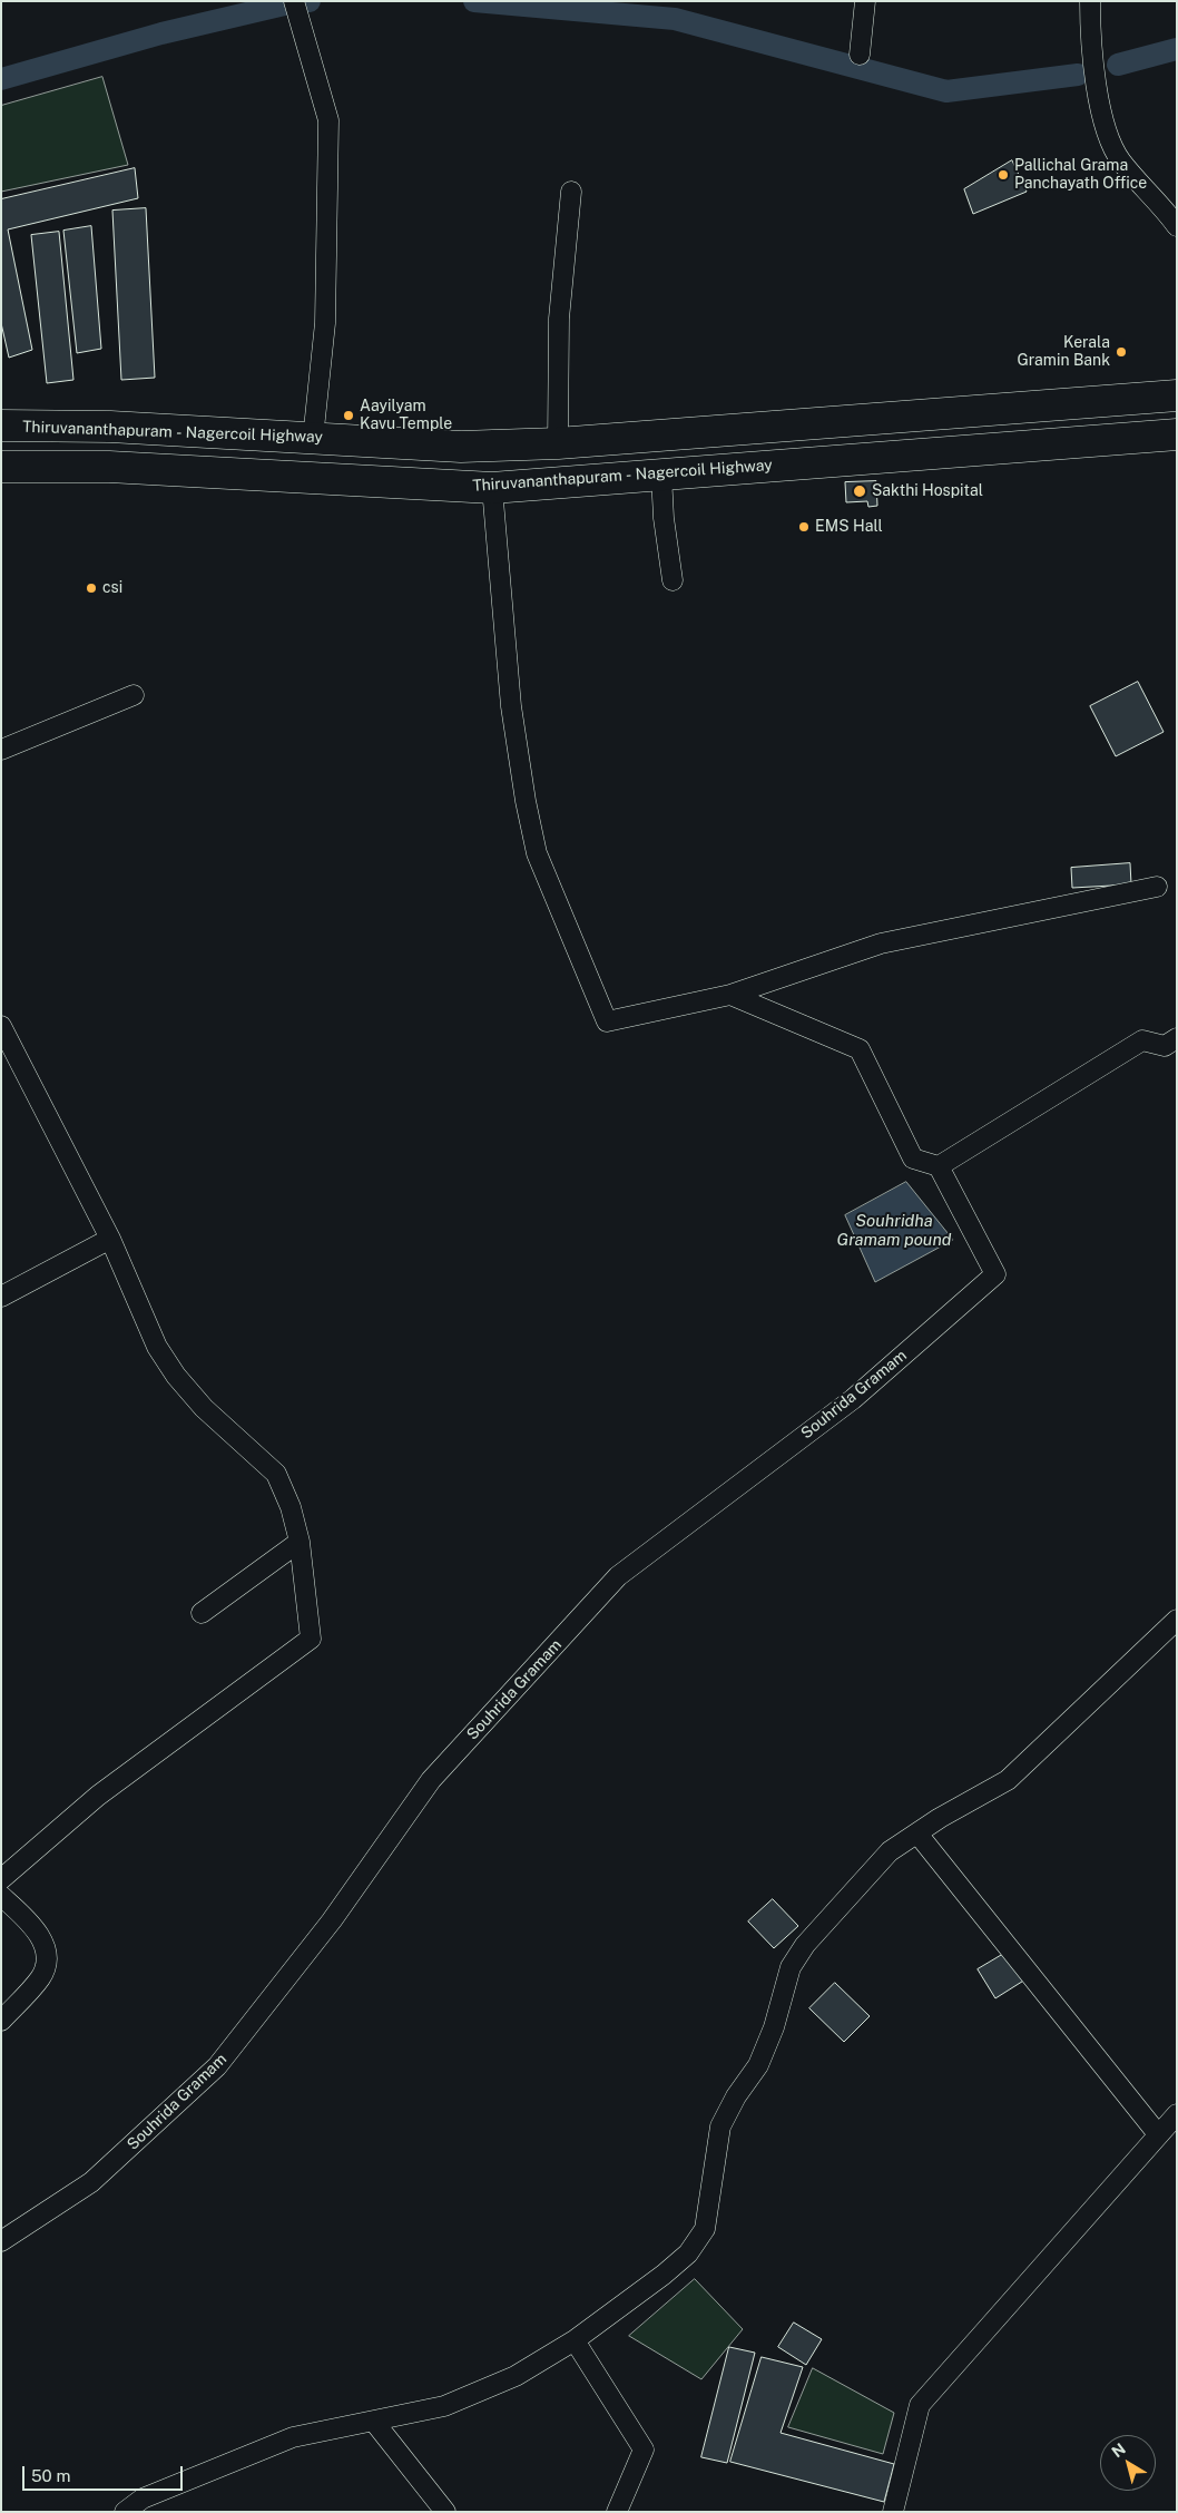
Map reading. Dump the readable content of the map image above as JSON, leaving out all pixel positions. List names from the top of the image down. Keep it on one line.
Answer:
{"streets":{"main road":["Thiruvananthapuram - Nagercoil Highway"],"street":["Souhrida Gramam"]},"water":["Souhridha Gramam pound"],"places":["Pallichal Grama Panchayath Office","Kerala Gramin Bank","Aayilyam Kavu Temple","Sakthi Hospital","EMS Hall","csi"],"scale_bar":"50 m","north":"top left"}
